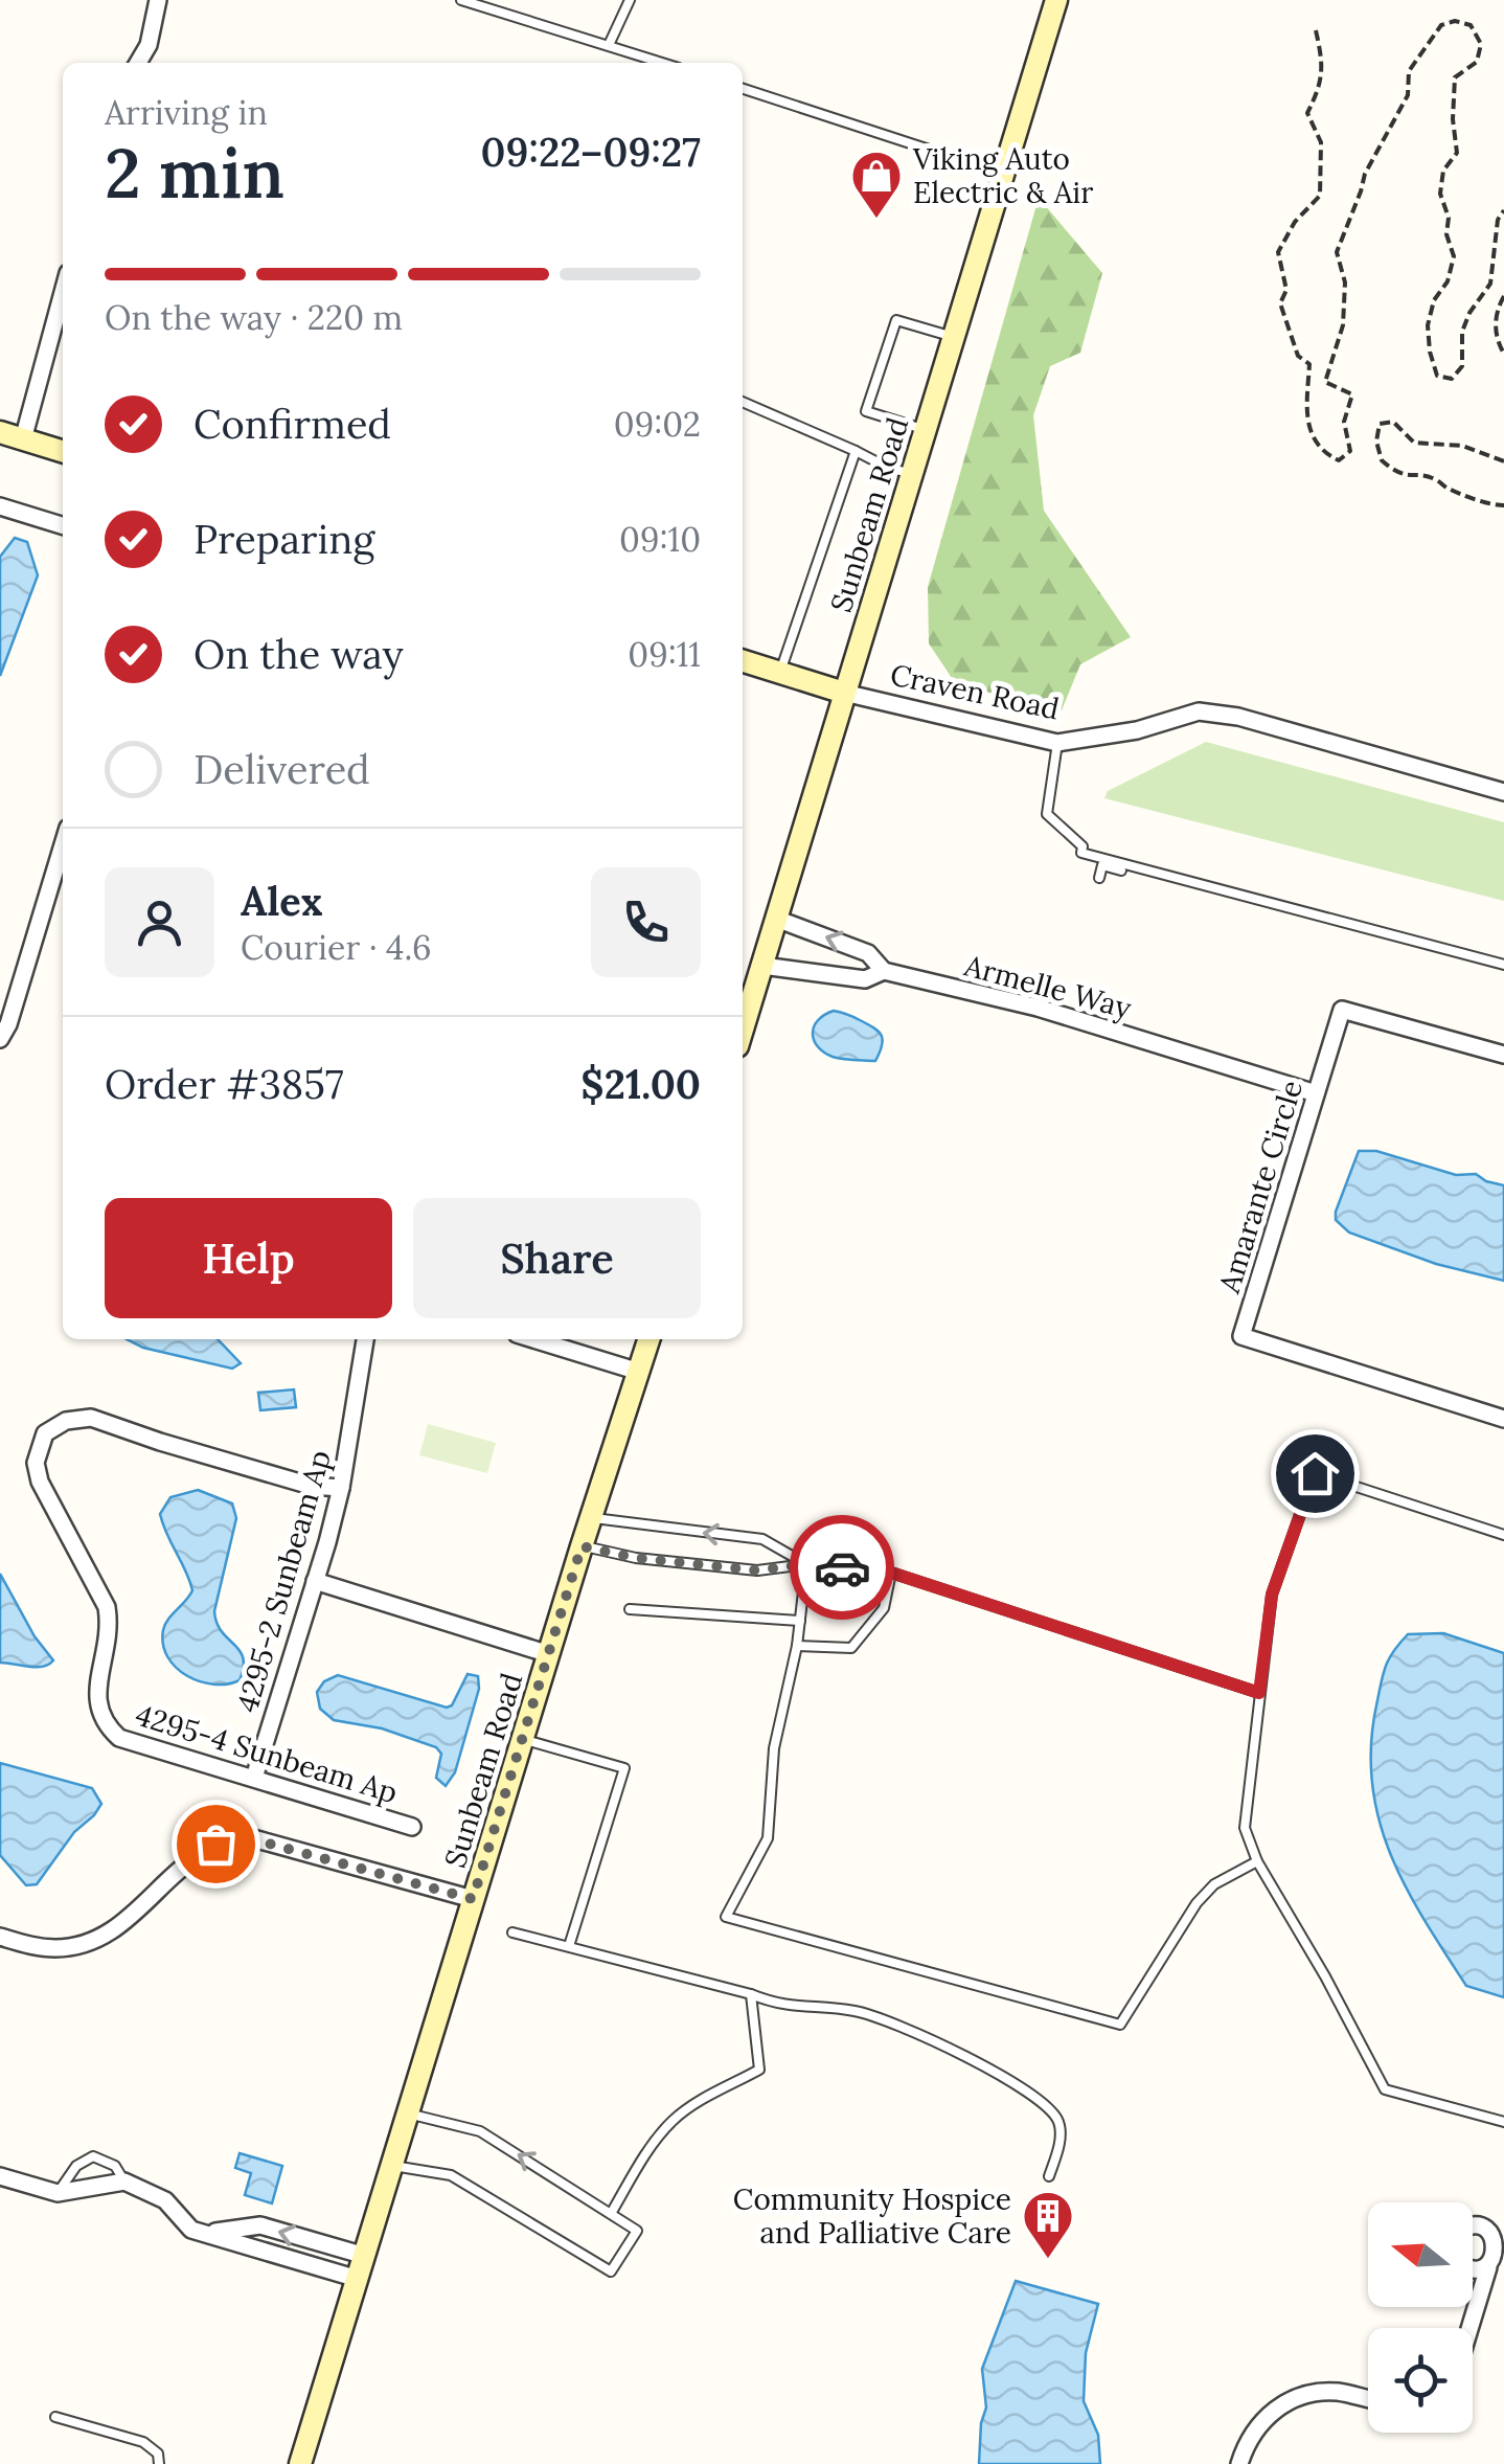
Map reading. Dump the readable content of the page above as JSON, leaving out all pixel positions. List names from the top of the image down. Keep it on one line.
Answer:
{"streets":{"street":["Sunbeam Road","Craven Road","Armelle Way","Amarante Circle","4295-2 Sunbeam Ap","4295-4 Sunbeam Ap"]},"crossings":[["Sunbeam Road","Craven Road"],["Sunbeam Road","Armelle Way"],["Armelle Way","Amarante Circle"],["4295-2 Sunbeam Ap","4295-4 Sunbeam Ap"]],"places":{"shop":["Viking Auto Electric & Air"],"building":["Community Hospice and Palliative Care"]},"north":"left","page":{"heading":["2 min","Arriving in","09:22–09:27"],"panel":["Alex","Courier · 4.6","Order #3857","$21.00"],"bar":"On the way · 220 m","list":[["Confirmed","09:02"],["Preparing","09:10"],["On the way","09:11"],"Delivered"],"buttons":["Help","Share"]}}
